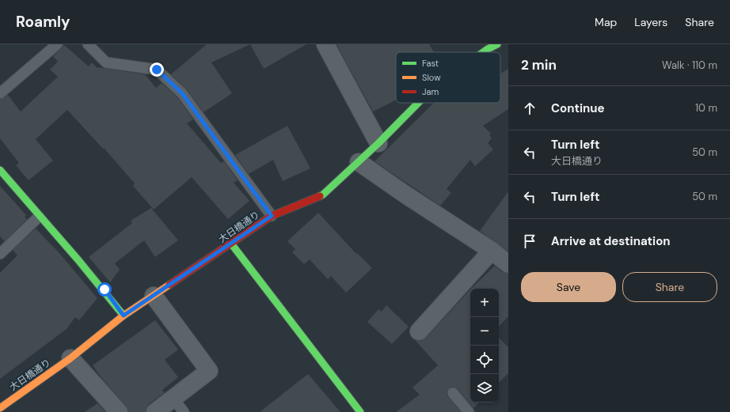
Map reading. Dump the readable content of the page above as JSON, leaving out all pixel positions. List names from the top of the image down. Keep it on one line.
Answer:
{"streets":{"street":["大日橋通り"]},"legend":["Fast","Slow","Jam"],"page":{"header":"Roamly","nav":["Map","Layers","Share"],"heading":["2 min","Walk · 110 m"],"list":[["Continue","10 m"],["Turn left","大日橋通り","50 m"],["Turn left","50 m"],"Arrive at destination"],"buttons":["Save","Share"],"map_buttons":["+","−"]}}
